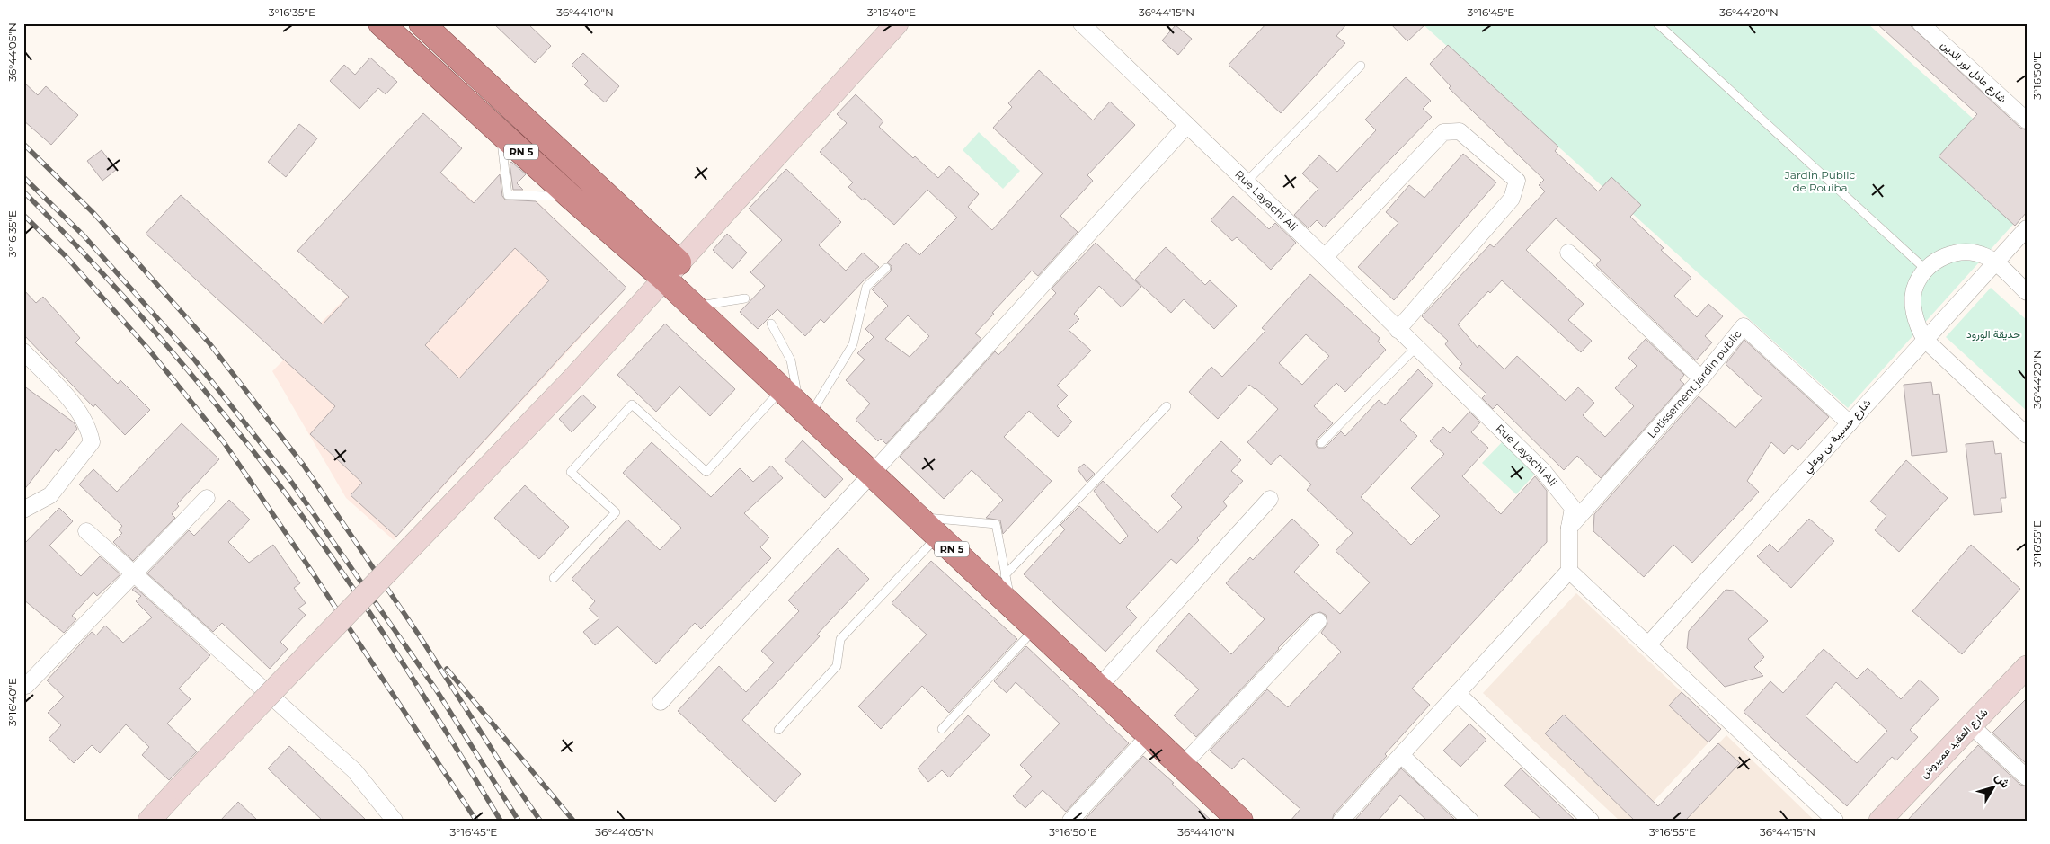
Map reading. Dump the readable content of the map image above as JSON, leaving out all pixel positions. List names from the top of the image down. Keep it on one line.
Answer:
{"streets":{"highway":["RN 5"],"main road":["شارع العقيد عميروش"],"street":["شارع عادل نور الدين","Rue Layachi Ali","Lotissement jardin public","شارع حسيبة بن بوعلي"]},"crossings":[["Rue Layachi Ali","Lotissement jardin public"],["Lotissement jardin public","شارع حسيبة بن بوعلي"]],"parks":["Jardin Public de Rouiba","حديقة الورود"],"north":"top right","coordinates":["3°16'35\"E","36°44'10\"N","3°16'40\"E","36°44'15\"N","3°16'45\"E","36°44'20\"N","36°44'05\"N","3°16'50\"E","3°16'55\"E"]}
